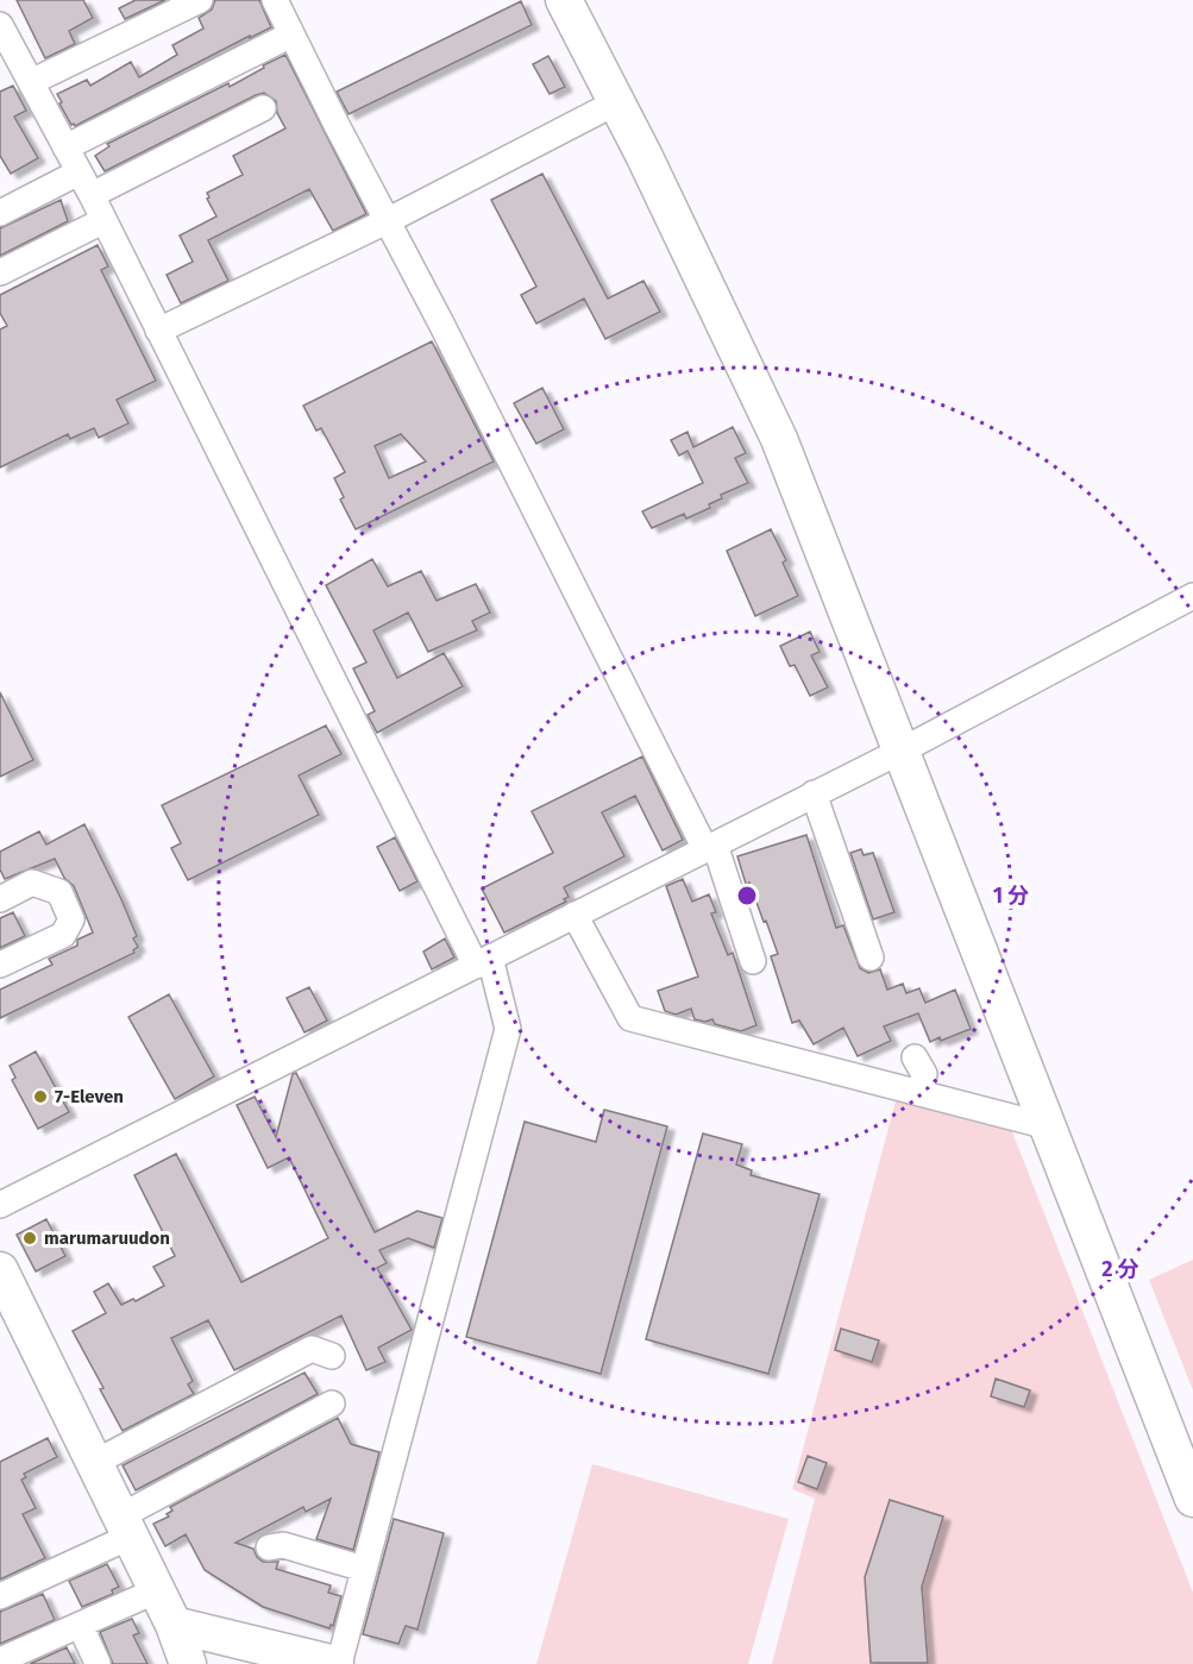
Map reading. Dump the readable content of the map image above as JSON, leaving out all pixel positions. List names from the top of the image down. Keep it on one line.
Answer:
{"places":["7-Eleven","marumaruudon"],"rings":["1 分","2 分"]}
